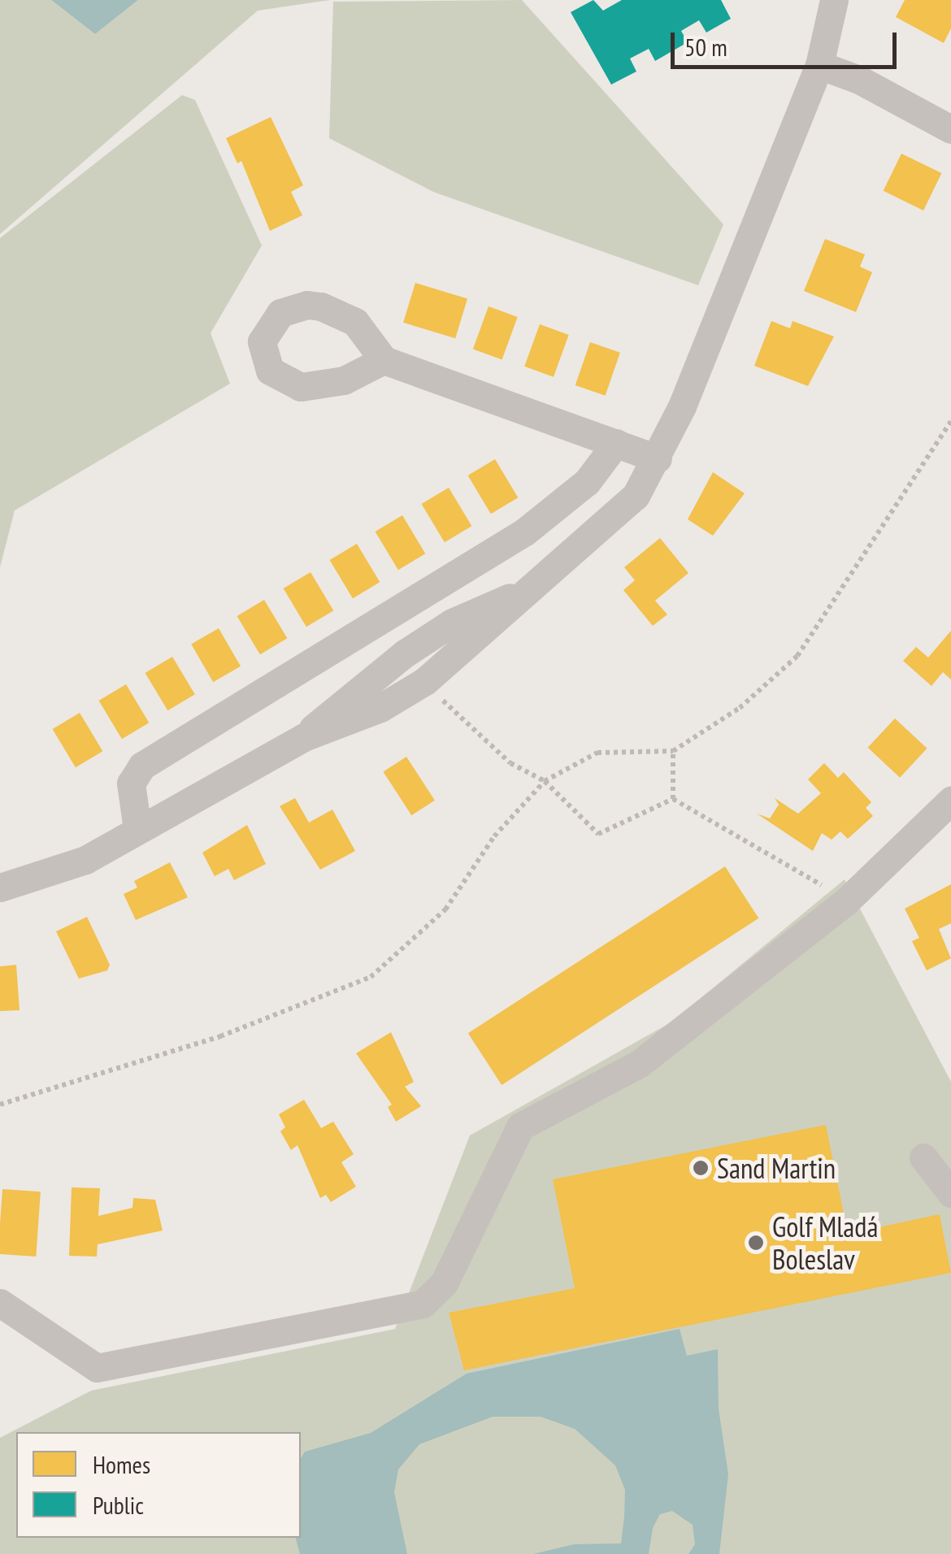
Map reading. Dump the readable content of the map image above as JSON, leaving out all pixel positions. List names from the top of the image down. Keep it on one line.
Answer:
{"places":["Sand Martin","Golf Mladá Boleslav"],"legend":["Homes","Public"],"scale_bar":"50 m"}
